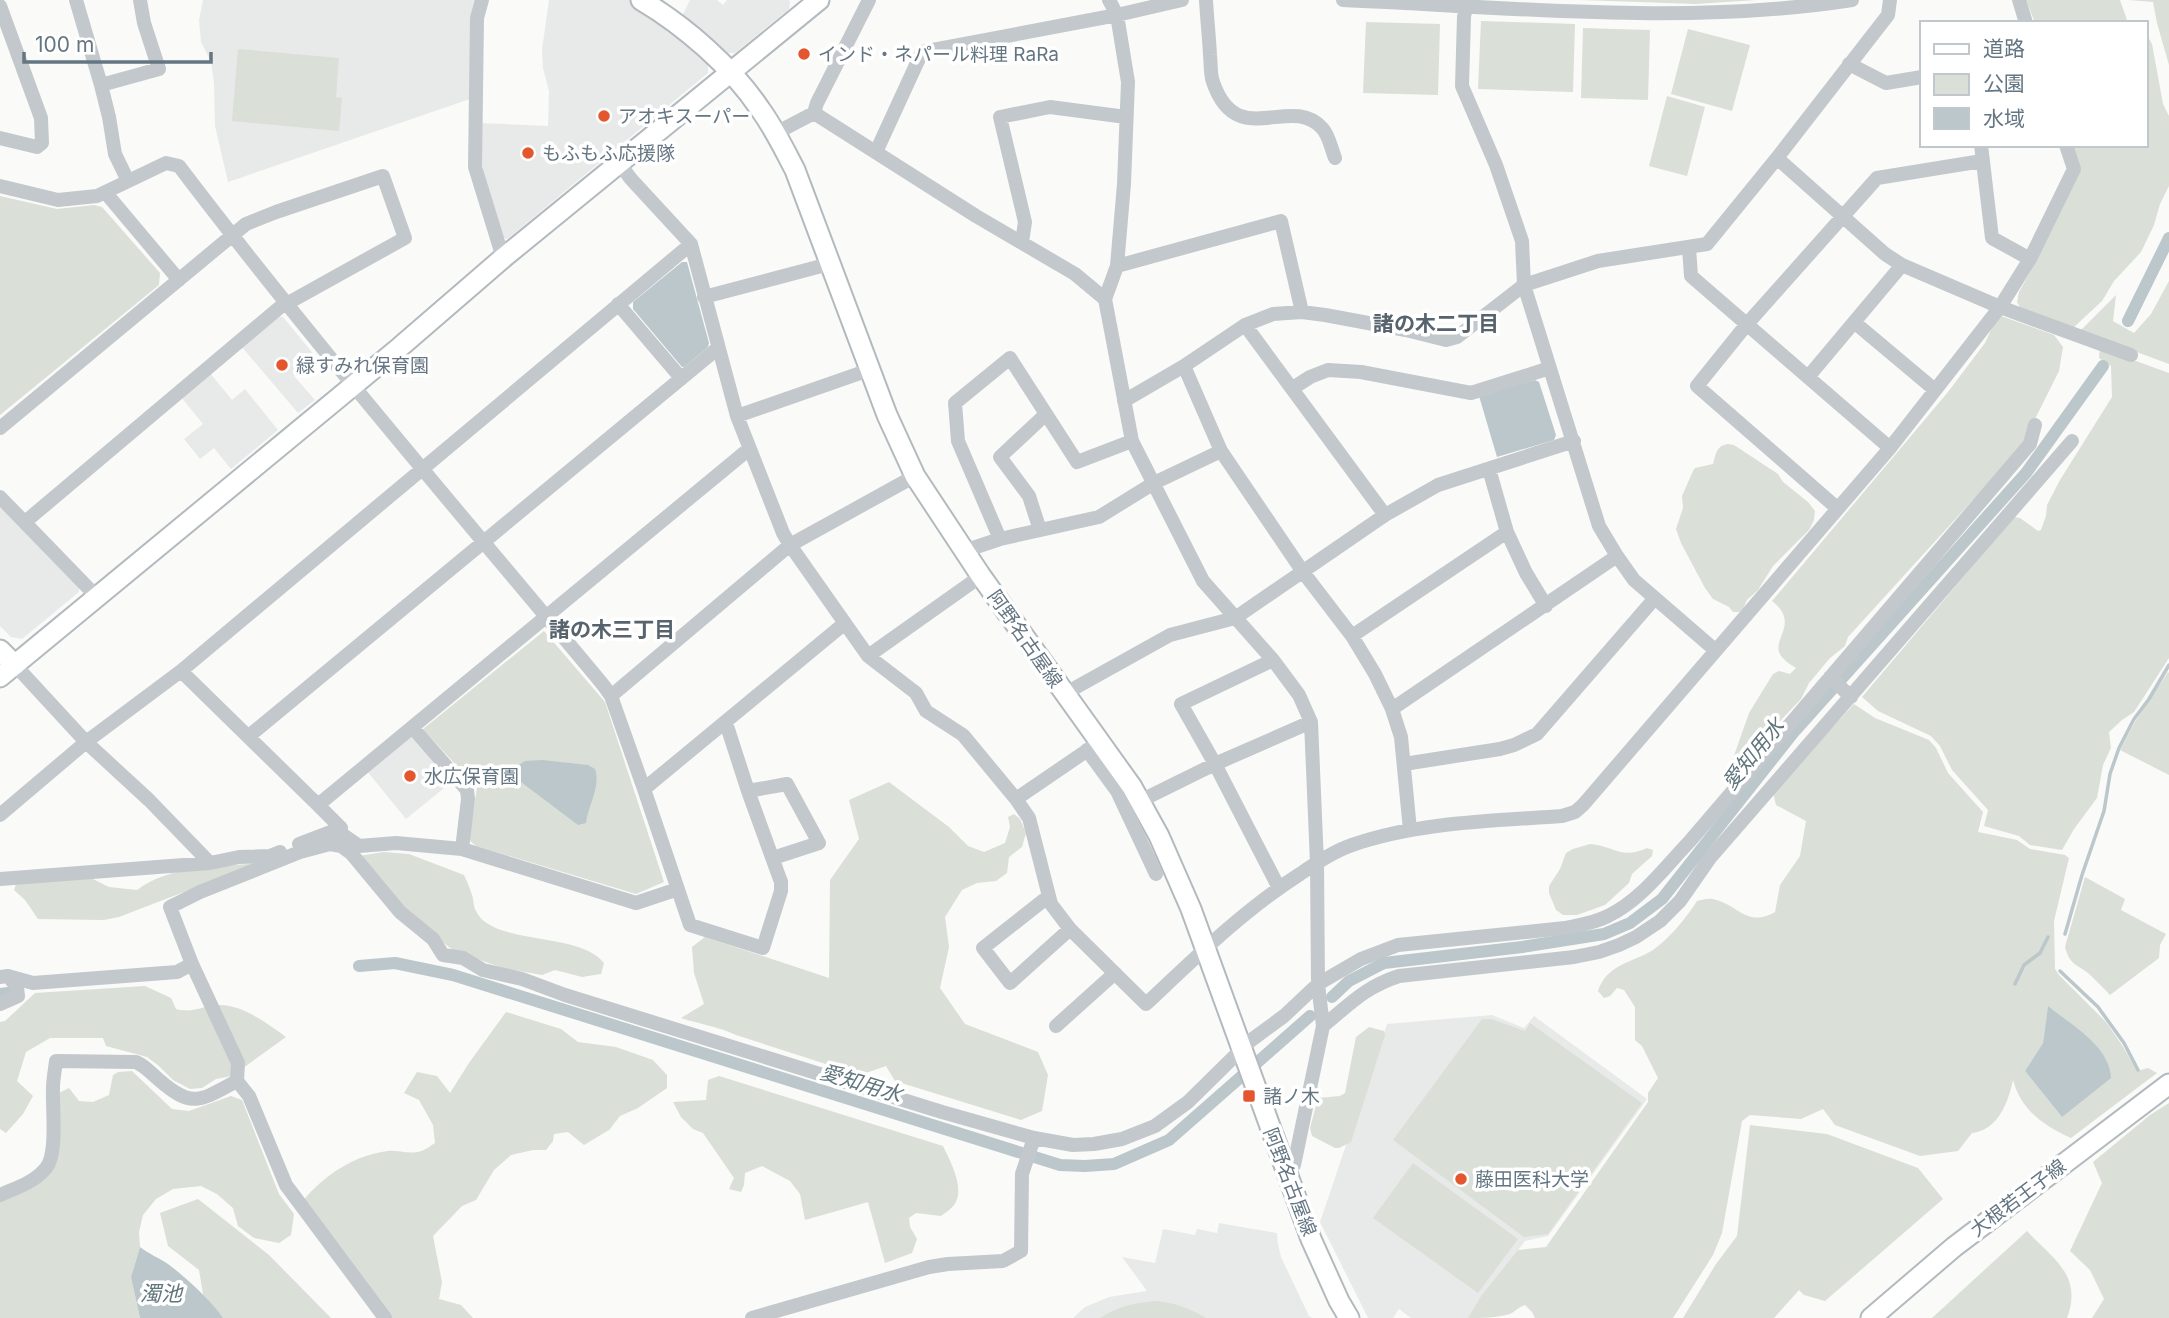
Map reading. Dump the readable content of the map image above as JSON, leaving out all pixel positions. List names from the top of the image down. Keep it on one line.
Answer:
{"streets":{"main road":["阿野名古屋線","大根若王子線"]},"districts":["諸の木二丁目","諸の木三丁目"],"water":["愛知用水","濁池"],"places":{"other":["インド・ネパール料理 RaRa","アオキスーパー","もふもふ応援隊","緑すみれ保育園","水広保育園","藤田医科大学"],"transit":["諸ノ木"]},"legend":["道路","公園","水域"],"scale_bar":"100 m"}
